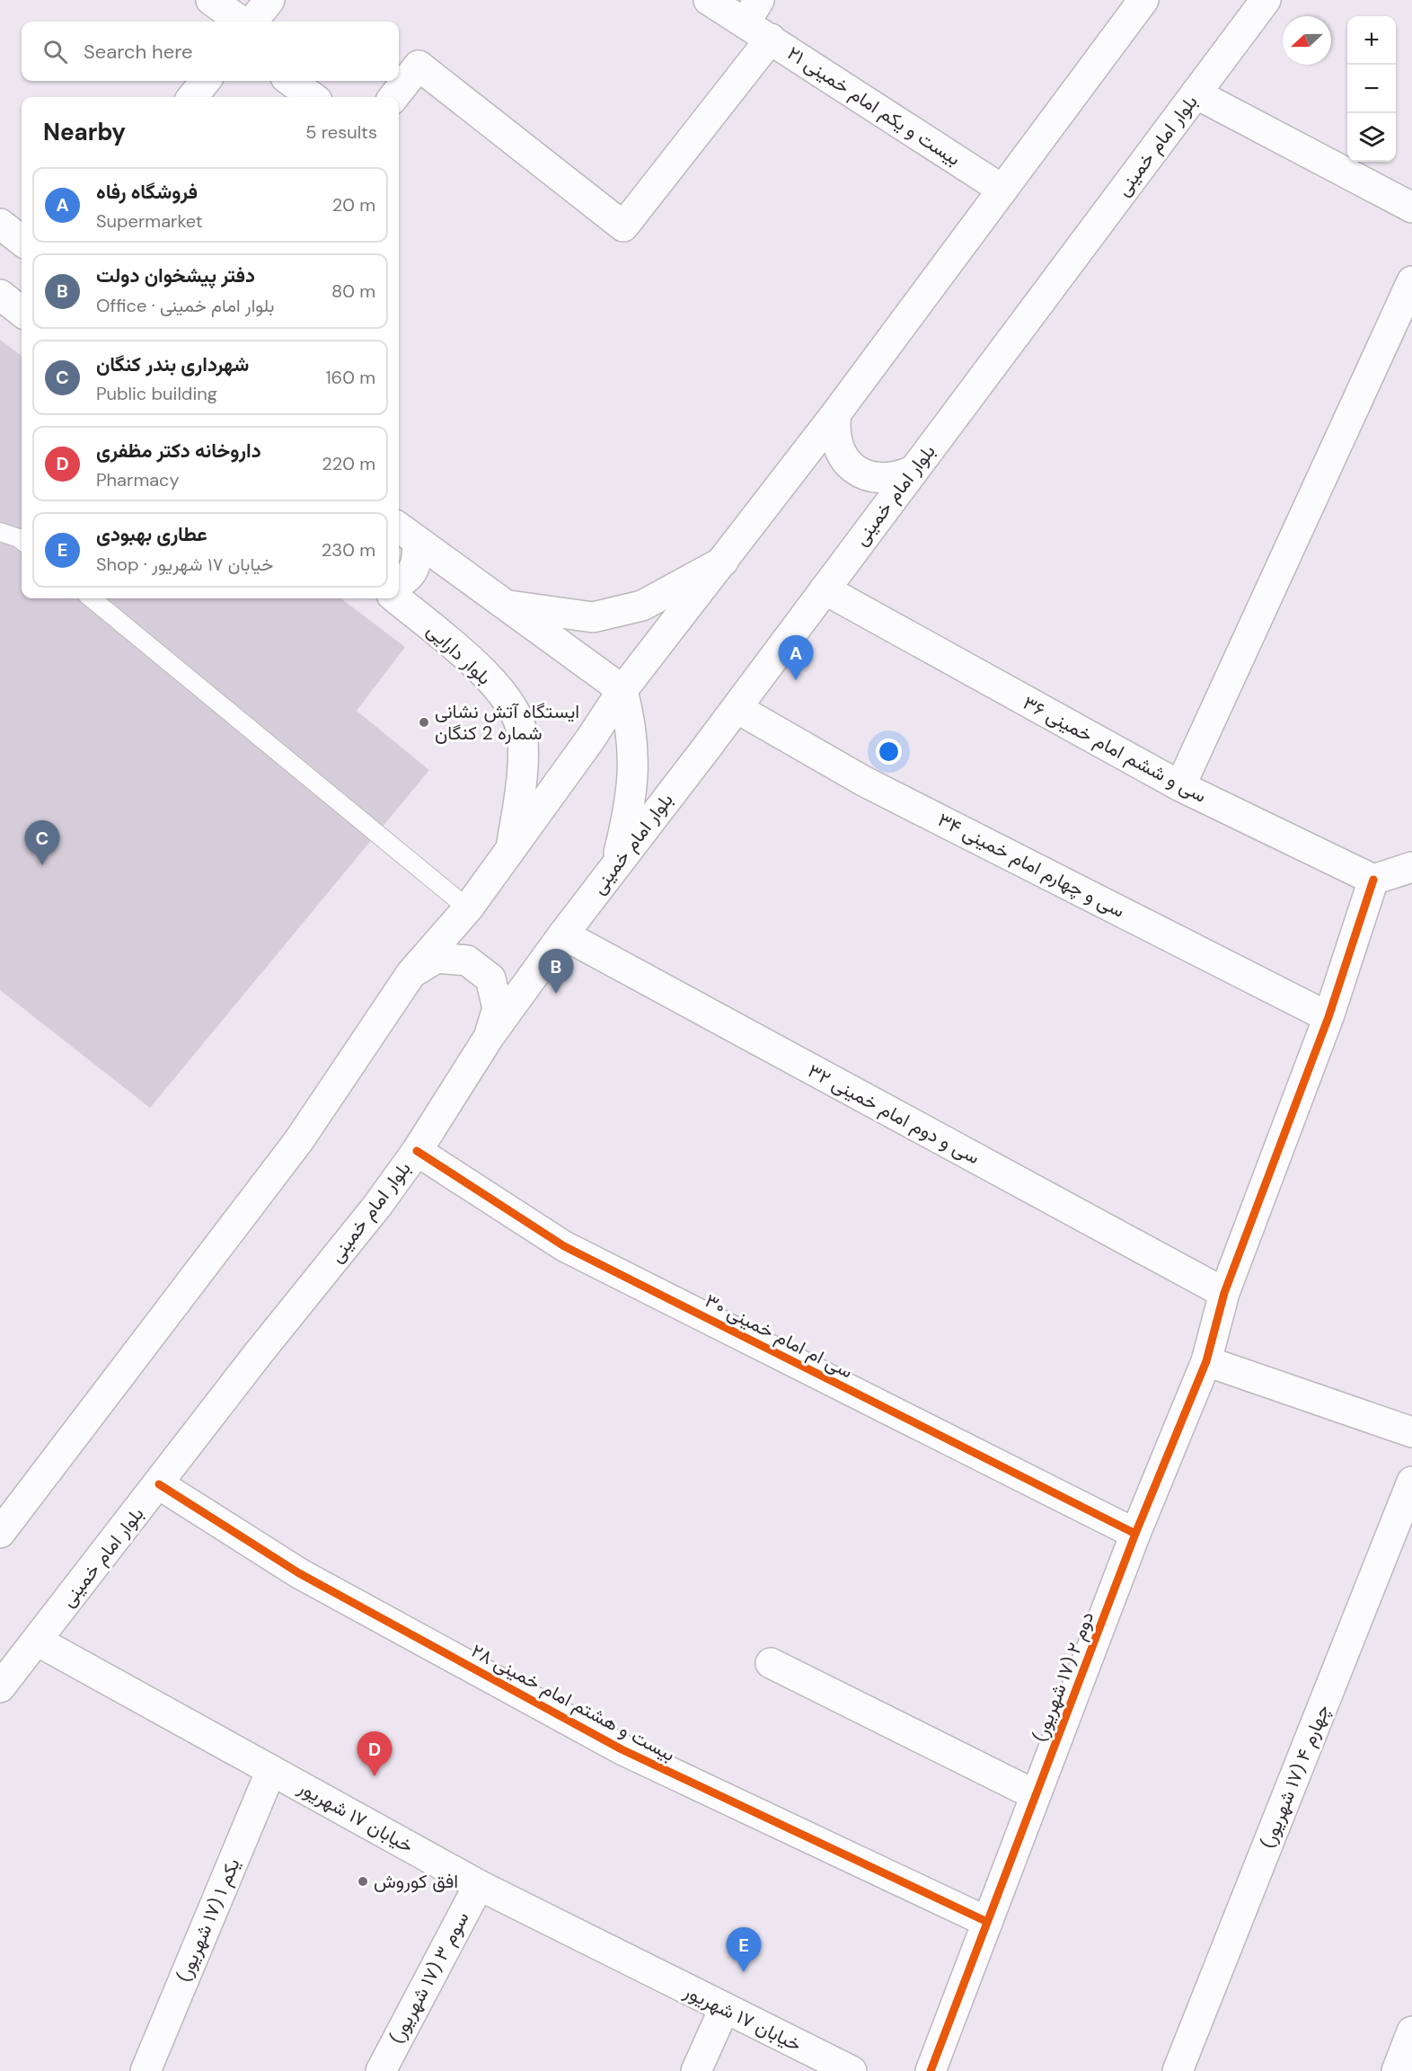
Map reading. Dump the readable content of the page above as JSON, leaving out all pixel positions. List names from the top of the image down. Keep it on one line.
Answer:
{"streets":{"street":["بیست و یکم امام خمینی ۲۱","بلوار امام خمینی","بلوار دارایی","سی و ششم امام خمینی ۳۶","سی و چهارم امام خمینی ۳۴","سی و دوم امام خمینی ۳۲","سی ام امام خمینی ۳۰","دوم ۲ (۱۷ شهریور)","بیست و هشتم امام خمینی ۲۸","چهارم ۴ (۱۷ شهریور)","خیابان ۱۷ شهریور","یکم ۱ (۱۷ شهریور)","سوم ۳ (۱۷ شهریور)"]},"crossings":[["بلوار امام خمینی","سی و ششم امام خمینی ۳۶"],["بلوار امام خمینی","سی و چهارم امام خمینی ۳۴"],["بلوار امام خمینی","سی و دوم امام خمینی ۳۲"],["بلوار امام خمینی","سی ام امام خمینی ۳۰"],["بلوار امام خمینی","بیست و هشتم امام خمینی ۲۸"],["بلوار امام خمینی","خیابان ۱۷ شهریور"],["سی و ششم امام خمینی ۳۶","دوم ۲ (۱۷ شهریور)"],["سی و چهارم امام خمینی ۳۴","دوم ۲ (۱۷ شهریور)"],["سی و دوم امام خمینی ۳۲","دوم ۲ (۱۷ شهریور)"],["سی ام امام خمینی ۳۰","دوم ۲ (۱۷ شهریور)"],["دوم ۲ (۱۷ شهریور)","بیست و هشتم امام خمینی ۲۸"],["خیابان ۱۷ شهریور","یکم ۱ (۱۷ شهریور)"],["خیابان ۱۷ شهریور","سوم ۳ (۱۷ شهریور)"]],"places":["ایستگاه آتش نشانی شماره 2 کنگان","افق کوروش"],"north":"left","page":{"map_buttons":["+","−"],"search":"Search here","heading":["Nearby","5 results"],"list":[{"mark":"A","name":"فروشگاه رفاه","note":"Supermarket","value":"20 m"},{"mark":"B","name":"دفتر پیشخوان دولت","note":"Office · بلوار امام خمینی","value":"80 m"},{"mark":"C","name":"شهرداری بندر کنگان","note":"Public building","value":"160 m"},{"mark":"D","name":"داروخانه دکتر مظفری","note":"Pharmacy","value":"220 m"},{"mark":"E","name":"عطاری بهبودی","note":"Shop · خیابان ۱۷ شهریور","value":"230 m"}],"pins":["A","C","B","D","E"]}}
